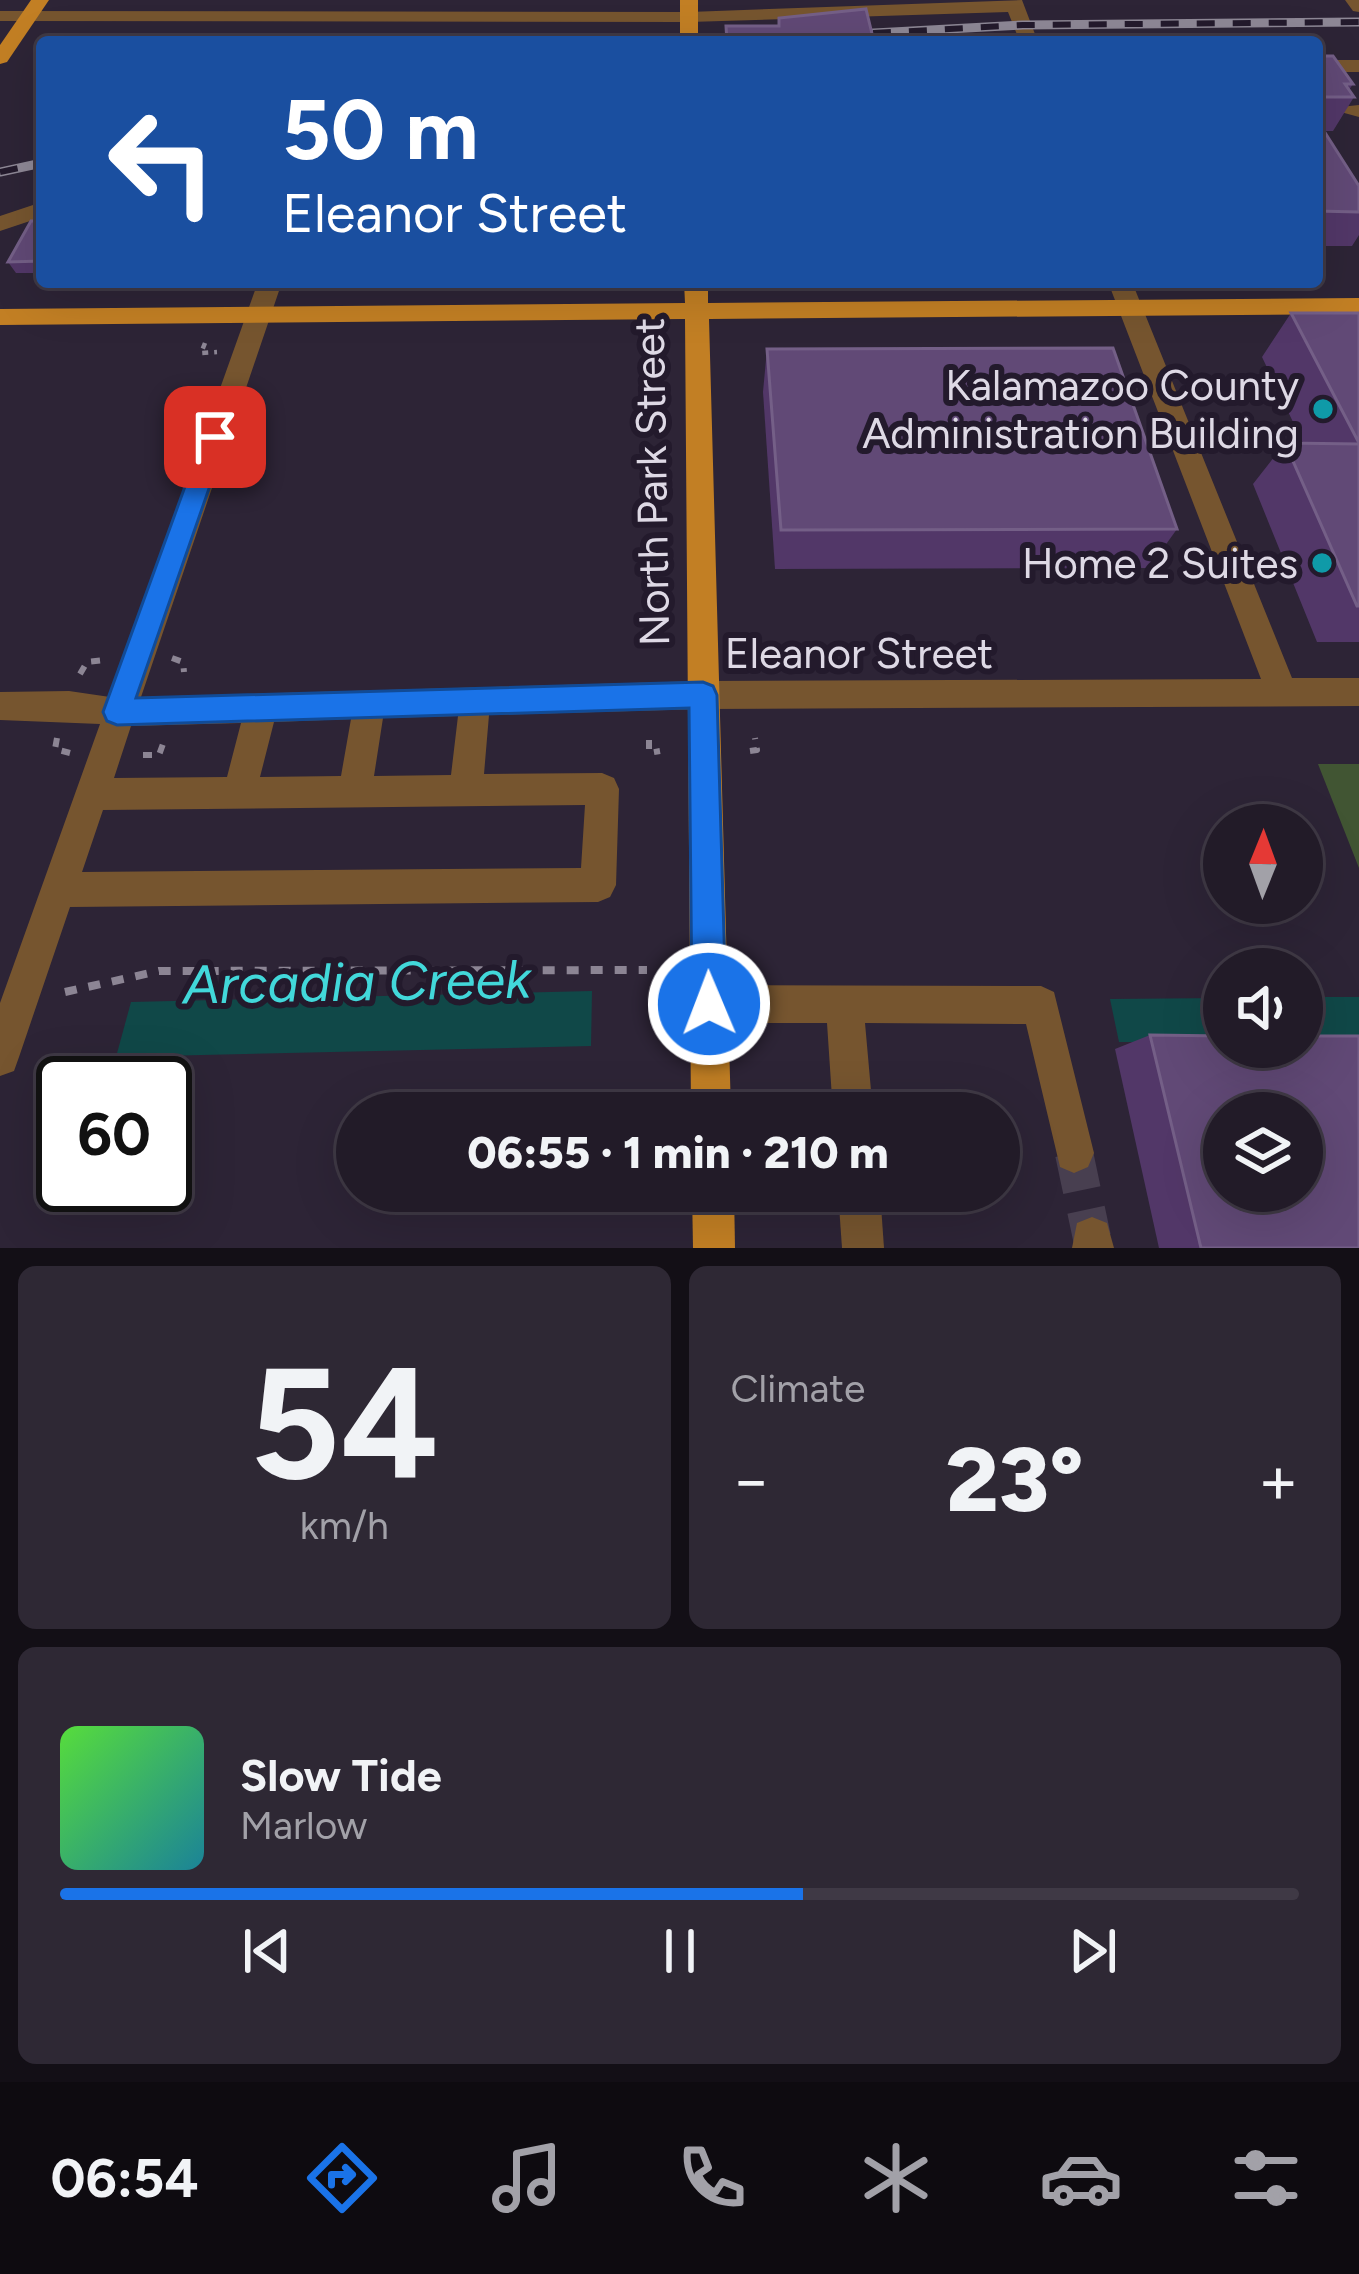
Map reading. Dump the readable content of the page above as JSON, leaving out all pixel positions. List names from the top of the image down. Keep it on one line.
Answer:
{"streets":{"main road":["North Park Street"],"street":["Eleanor Street"]},"crossings":[["North Park Street","Eleanor Street"]],"water":["Arcadia Creek"],"places":["Kalamazoo County Administration Building","Home 2 Suites"],"north":"top","page":{"turn":["50 m","Eleanor Street"],"limit":"60","trip":"06:55 · 1 min · 210 m","tile":[["54","km/h"],"Climate"],"heat":["−","23°","+"],"song":["Slow Tide","Marlow"],"tabs":"06:54"}}
